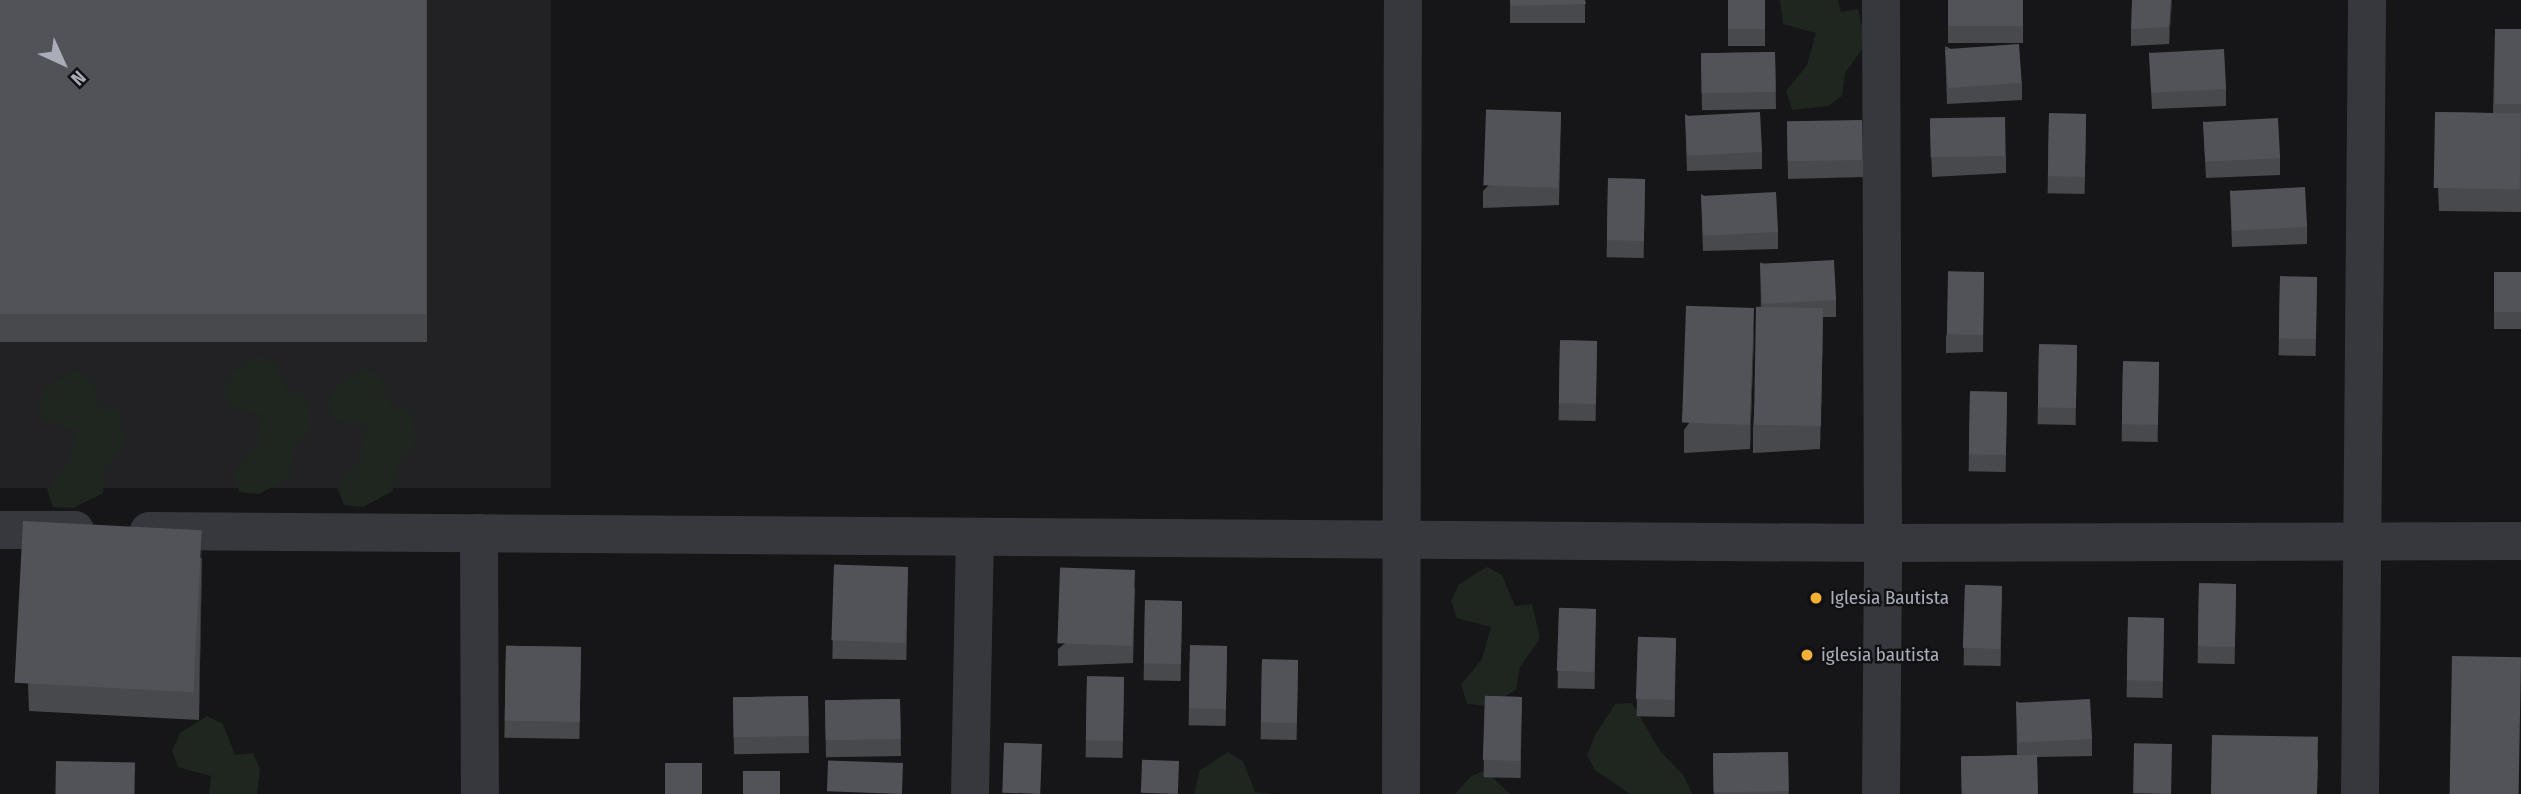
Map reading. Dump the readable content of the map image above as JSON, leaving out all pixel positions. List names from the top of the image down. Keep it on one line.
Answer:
{"places":["Iglesia Bautista","iglesia bautista"],"north":"bottom right"}
